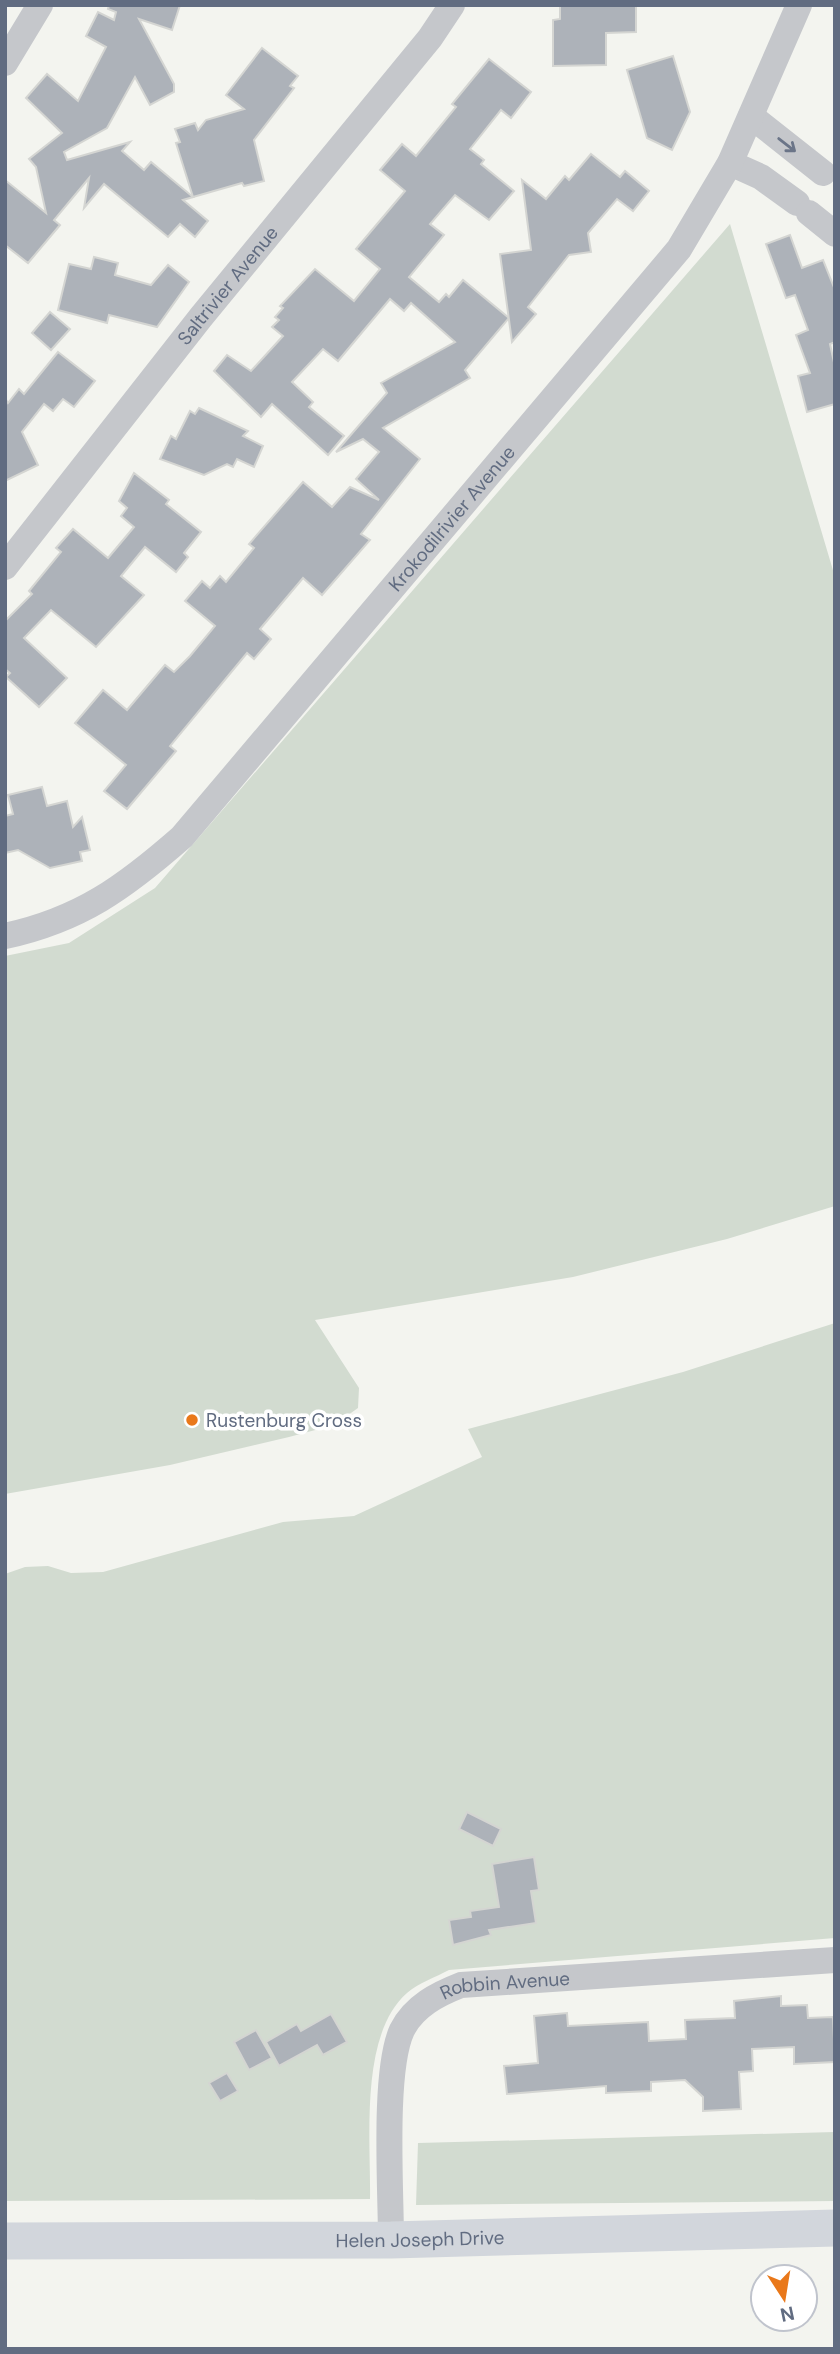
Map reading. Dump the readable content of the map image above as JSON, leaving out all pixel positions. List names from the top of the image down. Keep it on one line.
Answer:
{"streets":{"street":["Saltrivier Avenue","Krokodilrivier Avenue","Robbin Avenue","Helen Joseph Drive"]},"crossings":[["Robbin Avenue","Helen Joseph Drive"]],"places":["Rustenburg Cross"],"north":"bottom"}
